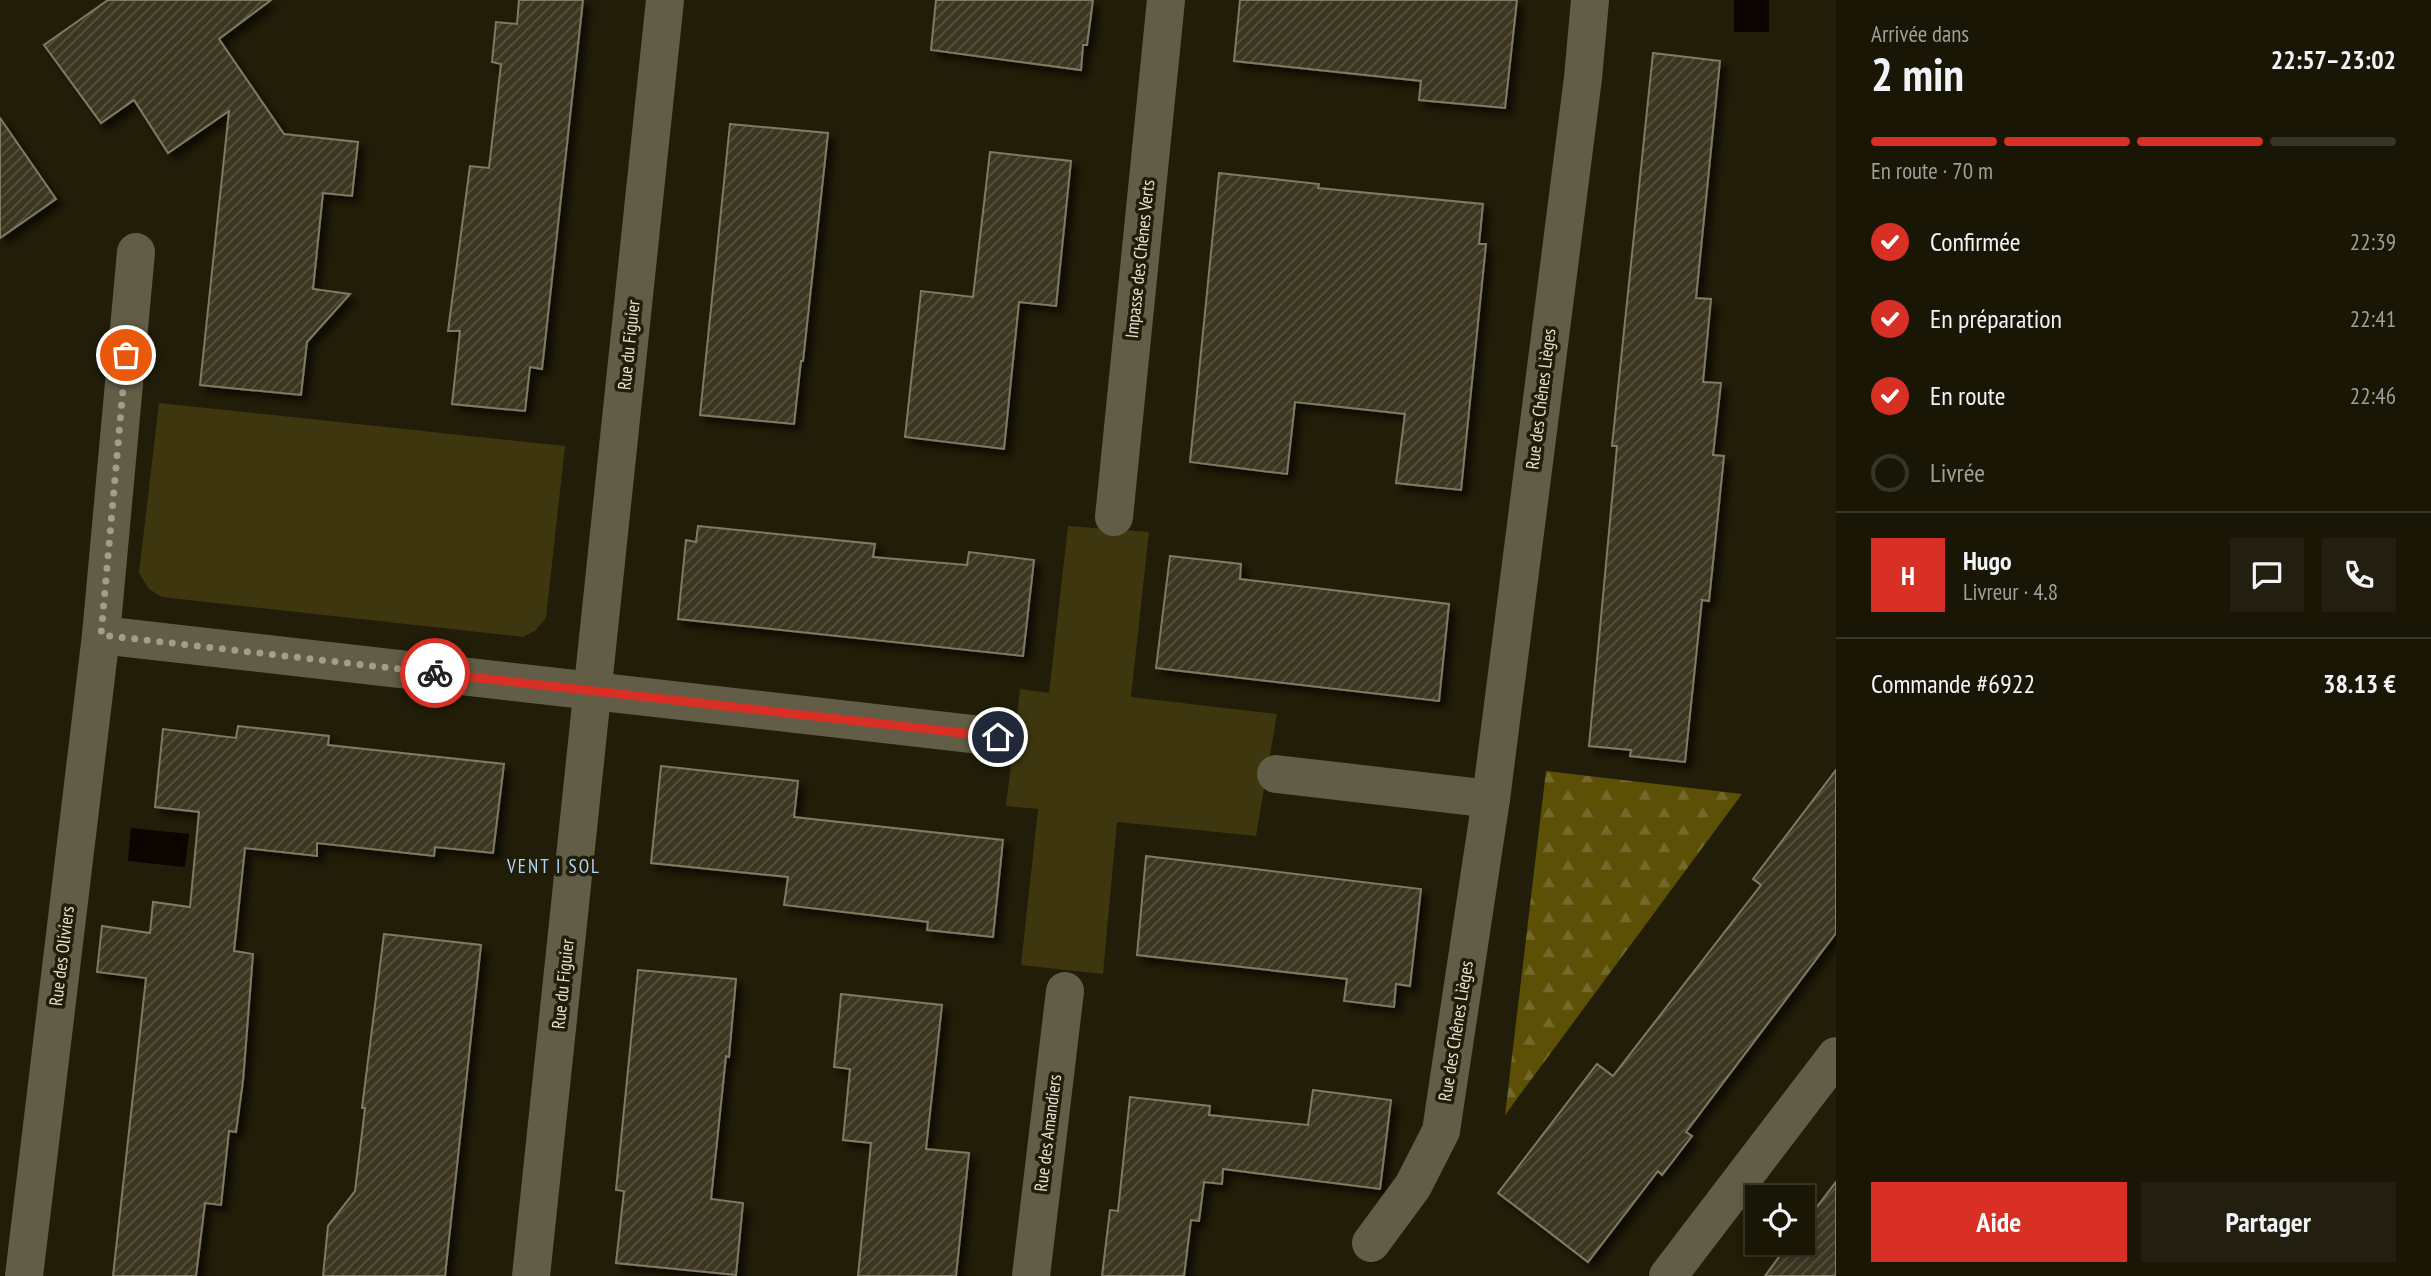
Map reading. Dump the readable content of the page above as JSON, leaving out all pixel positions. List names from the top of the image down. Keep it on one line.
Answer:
{"streets":{"street":["Impasse des Chênes Verts","Rue du Figuier","Rue des Chênes Lièges","Rue des Oliviers","Rue des Amandiers"]},"districts":["VENT I SOL"],"page":{"heading":["2 min","Arrivée dans","22:57–23:02"],"panel":["Hugo","Livreur · 4.8","Commande #6922","38.13 €"],"bar":"En route · 70 m","list":[["Confirmée","22:39"],["En préparation","22:41"],["En route","22:46"],"Livrée"],"round":"H","buttons":["Aide","Partager"]}}
